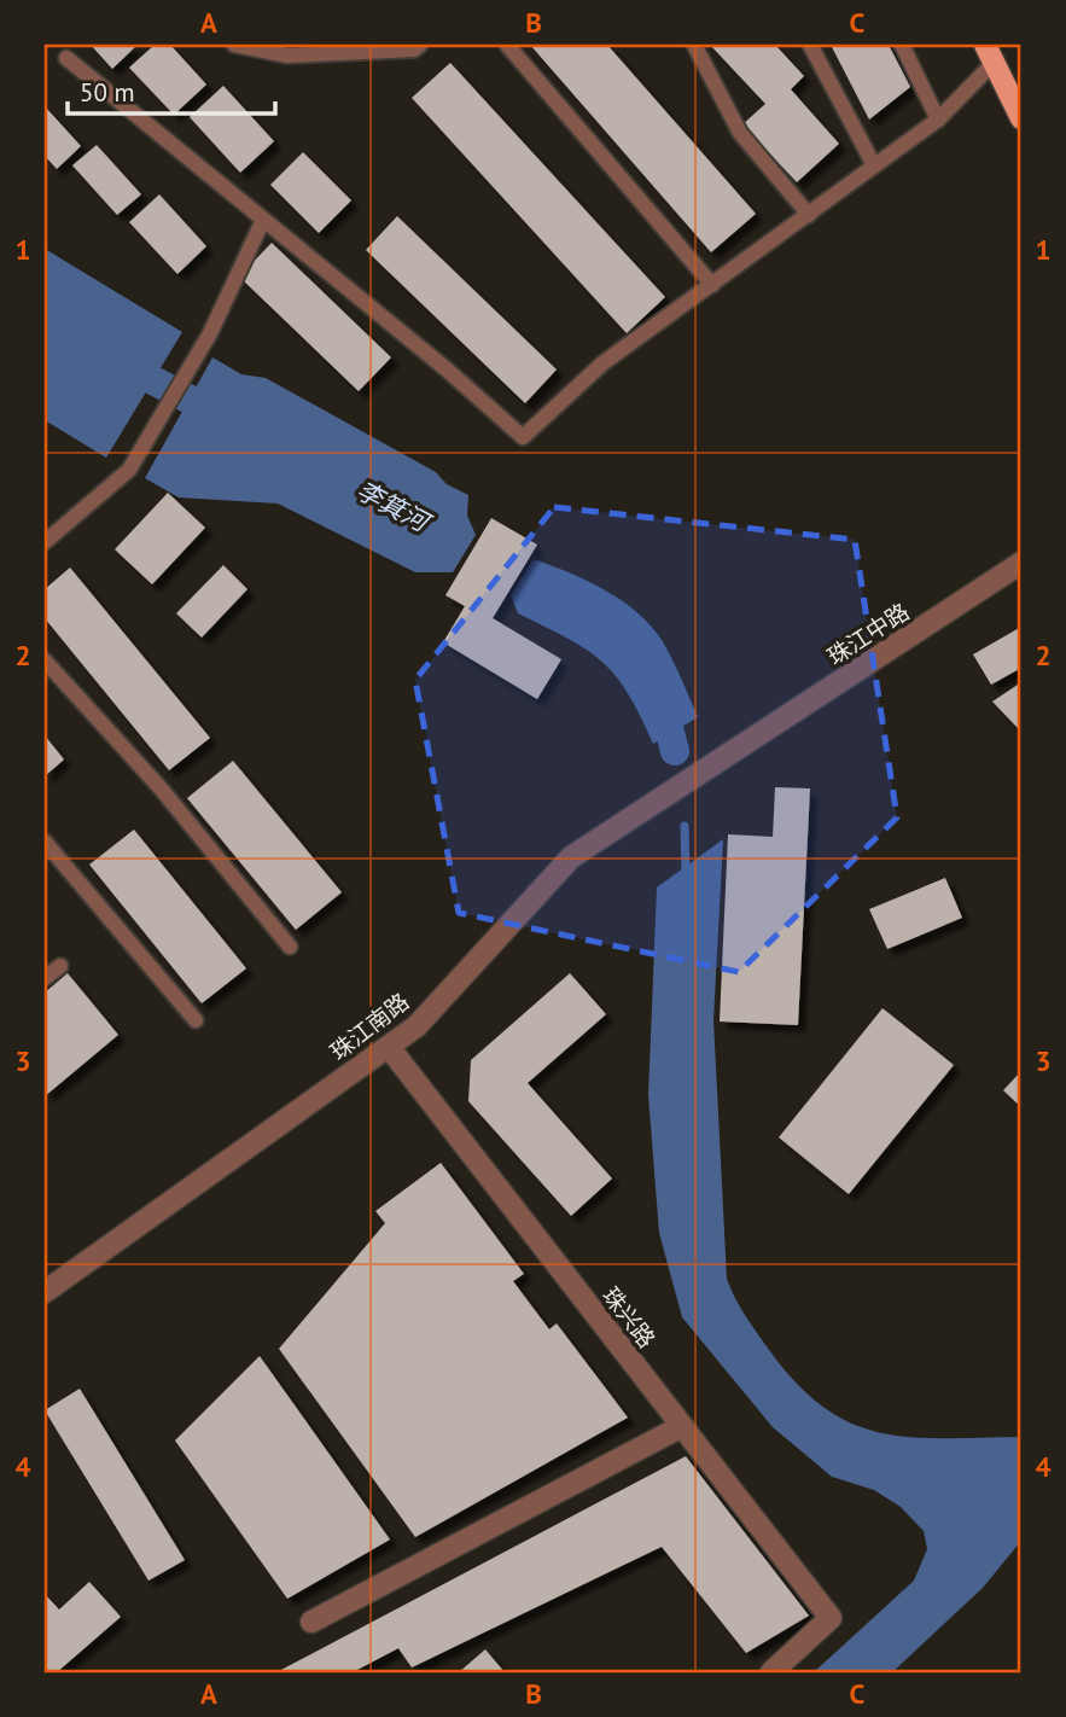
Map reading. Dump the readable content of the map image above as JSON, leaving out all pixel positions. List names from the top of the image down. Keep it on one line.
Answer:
{"streets":{"street":["珠江中路","珠江南路","珠兴路"]},"crossings":[["珠江中路","珠江南路"],["珠江南路","珠兴路"]],"water":["李箕河"],"scale_bar":"50 m","grid":{"columns":["A","B","C"],"rows":["1","2","3","4"]}}
